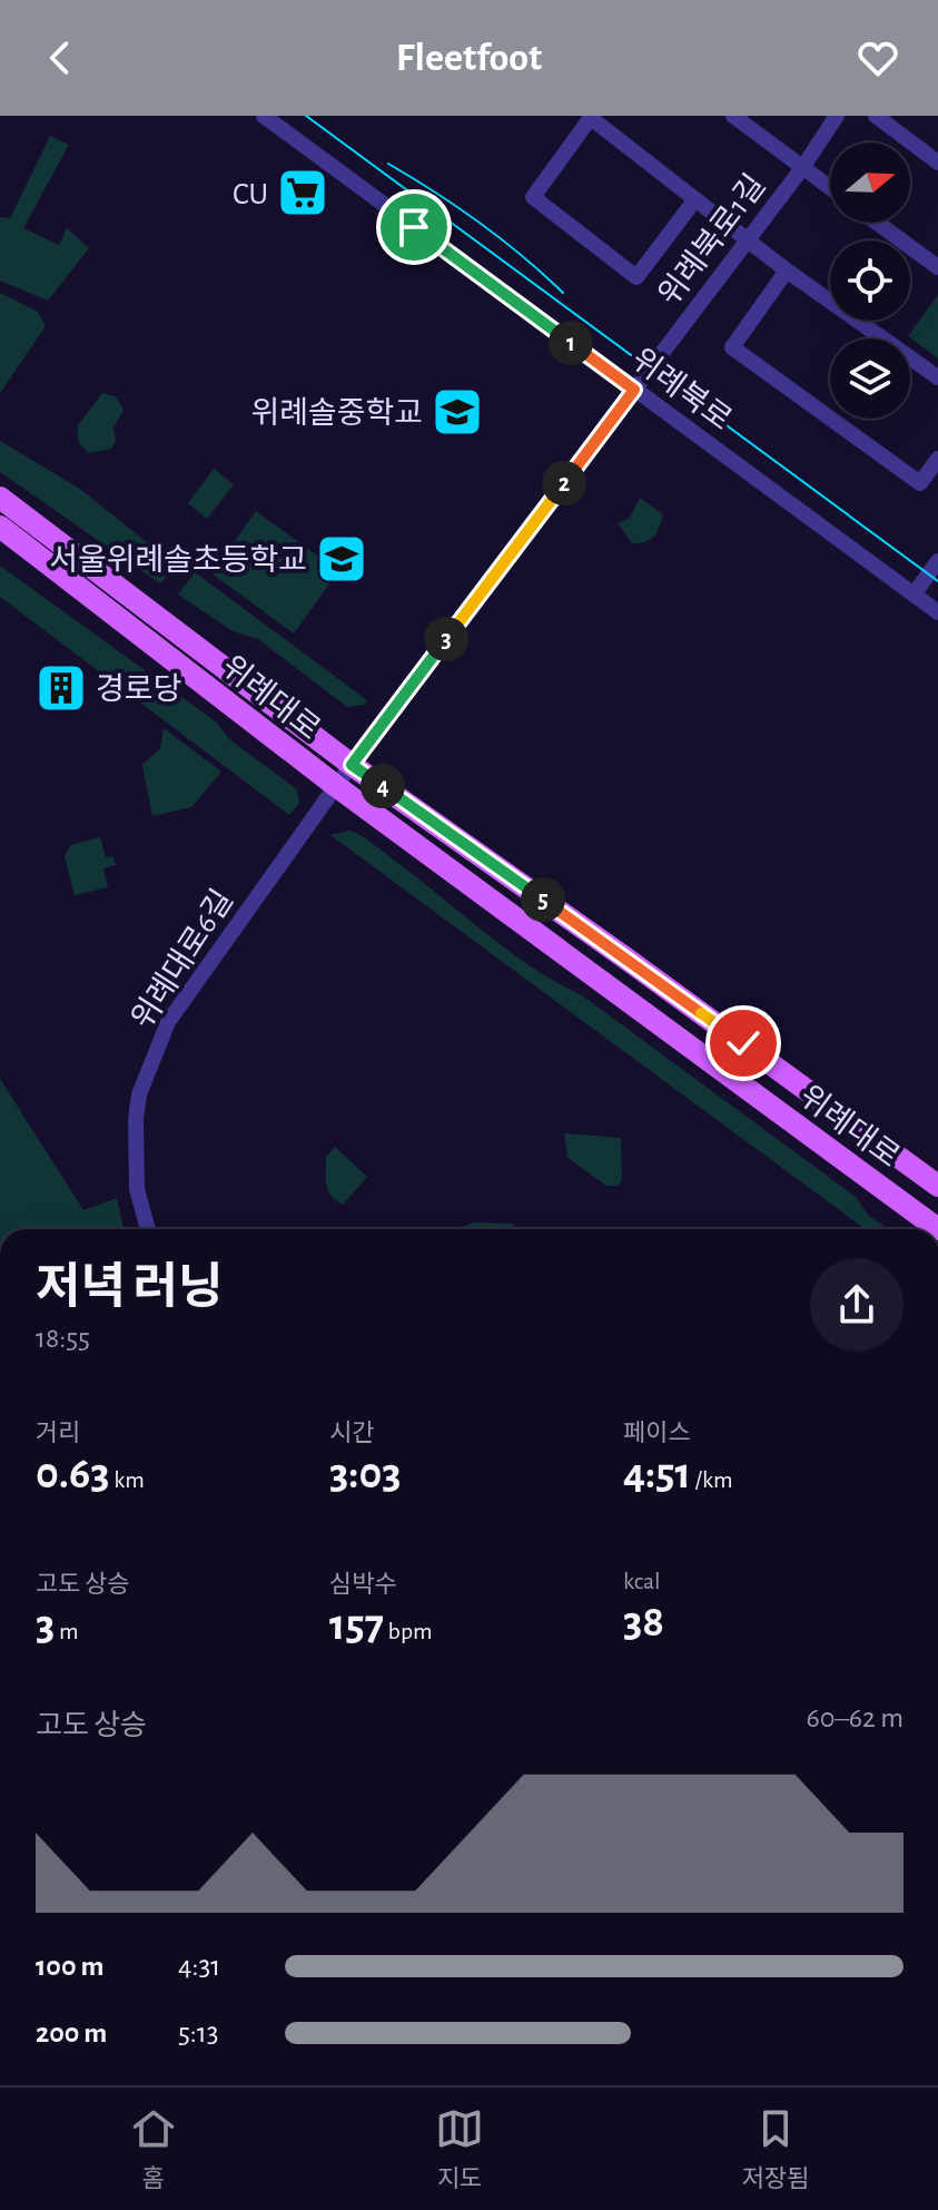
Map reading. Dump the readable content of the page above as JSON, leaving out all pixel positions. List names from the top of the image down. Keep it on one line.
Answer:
{"streets":{"main road":["위례대로"],"street":["위례북로1길","위례북로","위례대로6길"]},"crossings":[["위례북로1길","위례북로"],["위례북로1길","위례대로"],["위례북로1길","위례대로6길"],["위례대로","위례대로6길"]],"places":{"supermarket":["CU"],"school or university":["위례솔중학교","서울위례솔초등학교"],"building":["경로당"]},"north":"right","page":{"header":"Fleetfoot","pins":["1","2","3","4","5"],"heading":["저녁 러닝","18:55"],"stats":[["거리","0.63 km"],["시간","3:03"],["페이스","4:51 /km"],["고도 상승","3 m"],["심박수","157 bpm"],["kcal","38"]],"chart":["고도 상승","60–62 m"],"list":[{"name":"100 m","note":"4:31"},{"name":"200 m","note":"5:13"}],"tabs":["홈","지도","저장됨"]}}
